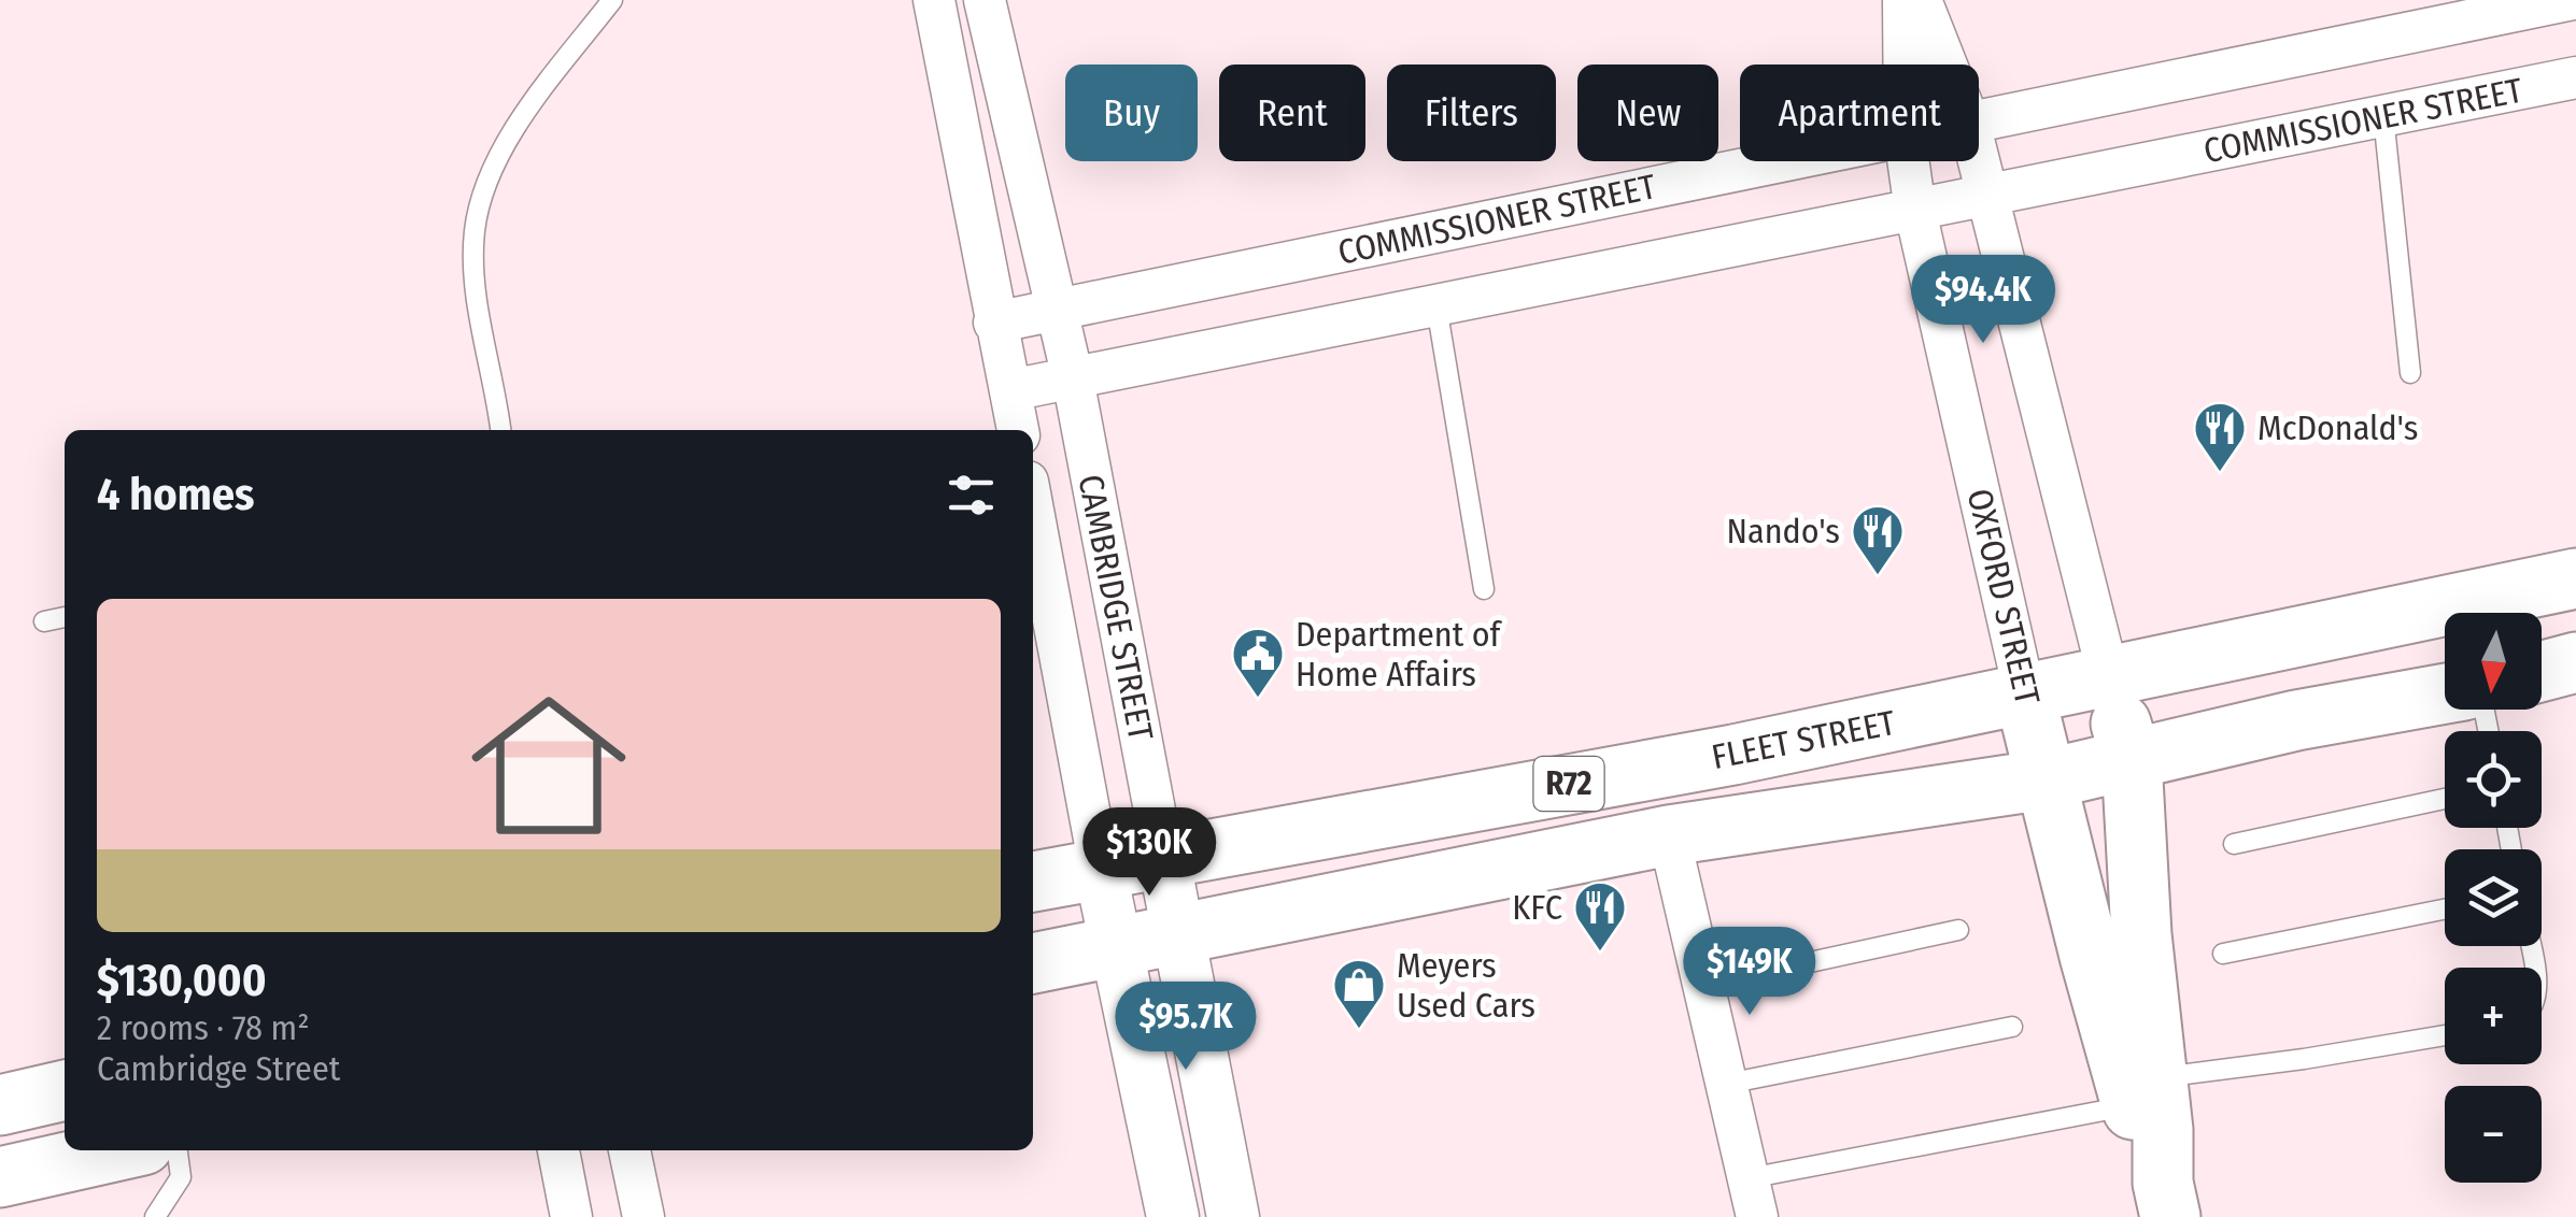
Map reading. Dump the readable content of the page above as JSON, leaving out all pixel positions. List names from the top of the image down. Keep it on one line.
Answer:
{"streets":{"main road":["OXFORD STREET","FLEET STREET","R72"],"street":["COMMISSIONER STREET","CAMBRIDGE STREET"]},"crossings":[["COMMISSIONER STREET","OXFORD STREET"],["COMMISSIONER STREET","CAMBRIDGE STREET"],["OXFORD STREET","FLEET STREET"],["CAMBRIDGE STREET","FLEET STREET"]],"places":{"restaurant":["McDonald's","Nando's","KFC"],"public building":["Department of Home Affairs"],"shop":["Meyers Used Cars"]},"north":"bottom","page":{"chip":["Buy","Rent","Filters","New","Apartment"],"price":["$94.4K","$130K","$149K","$95.7K"],"heading":"4 homes","list":[{"name":"$130,000","note":"2 rooms · 78 m² · Cambridge Street"}],"map_buttons":["+","−"]}}
